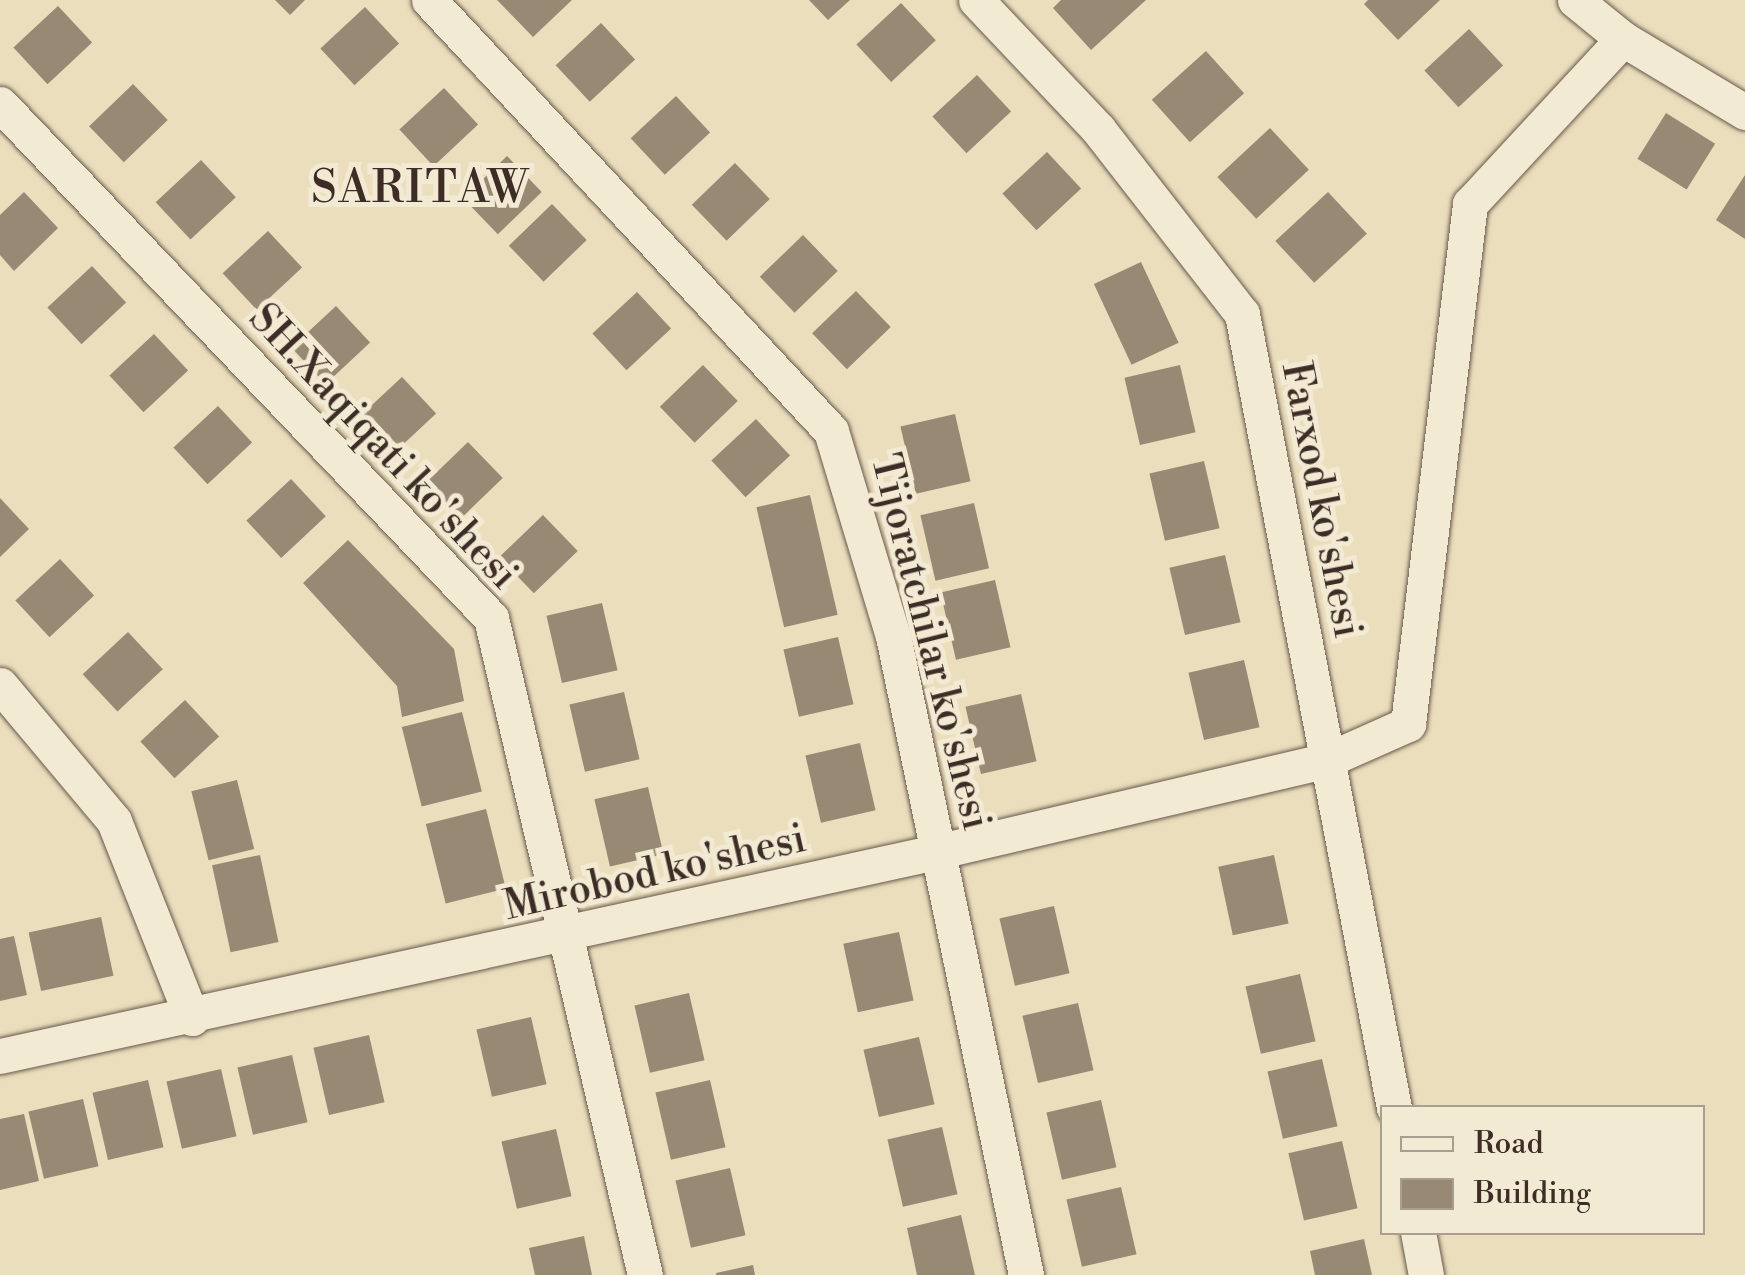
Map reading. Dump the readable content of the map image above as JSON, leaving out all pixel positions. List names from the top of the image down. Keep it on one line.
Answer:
{"streets":{"street":["SH.Xaqiqati ko'shesi","Farxod ko'shesi","Tijoratchilar ko'shesi","Mirobod ko'shesi"]},"crossings":[["SH.Xaqiqati ko'shesi","Mirobod ko'shesi"],["Farxod ko'shesi","Mirobod ko'shesi"],["Tijoratchilar ko'shesi","Mirobod ko'shesi"]],"districts":["SARITAW"],"legend":["Road","Building"]}
